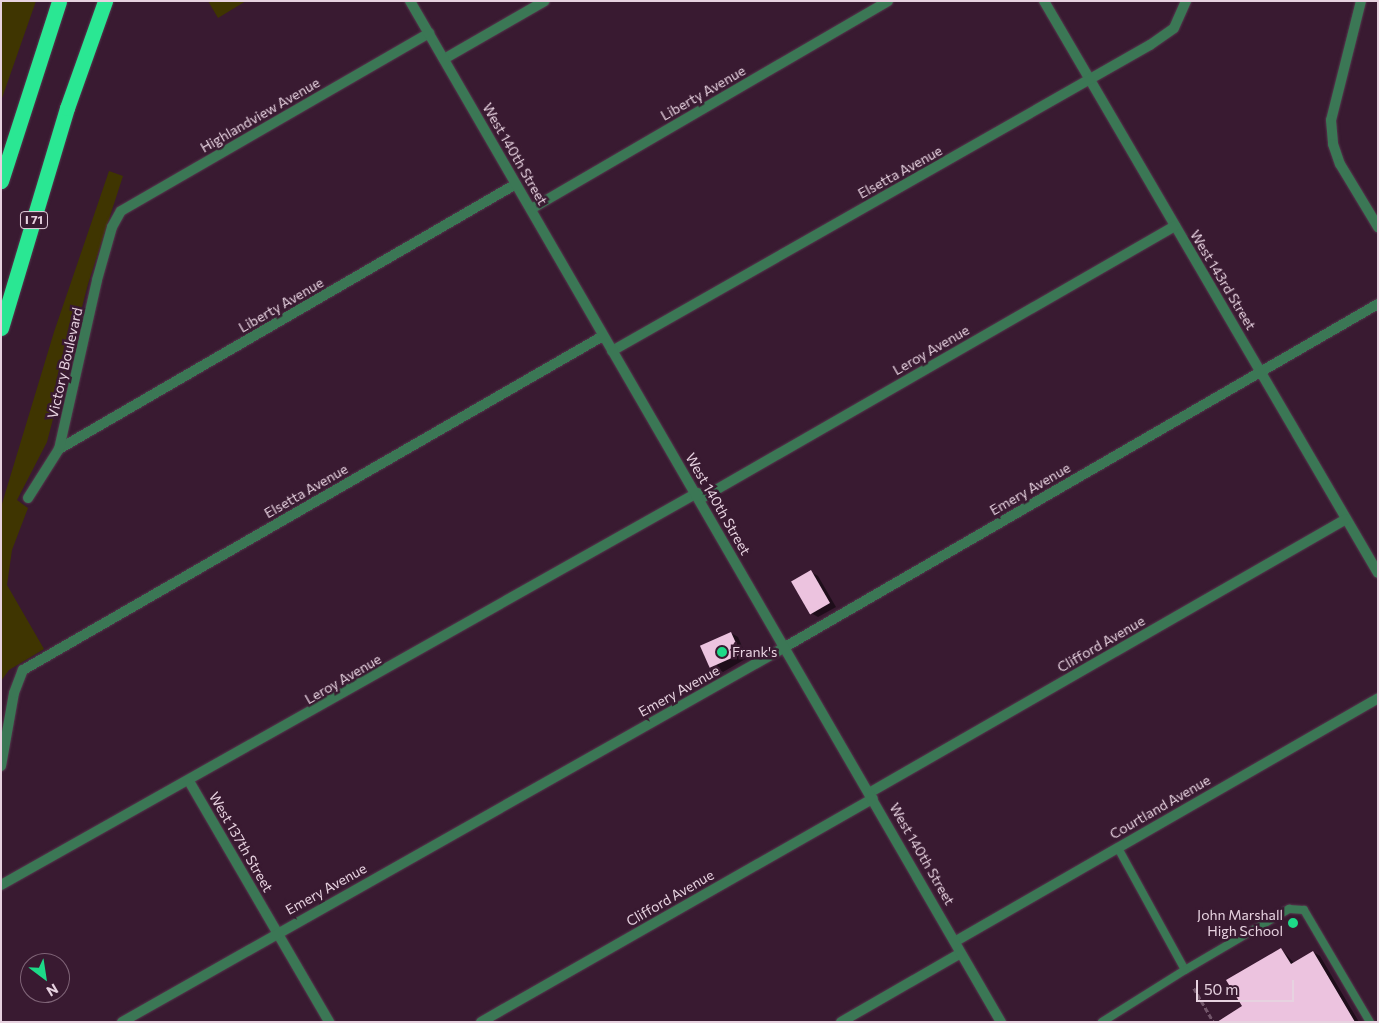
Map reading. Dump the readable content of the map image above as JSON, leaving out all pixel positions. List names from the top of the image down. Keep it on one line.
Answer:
{"streets":{"highway":["I 71"],"street":["Liberty Avenue","Highlandview Avenue","West 140th Street","Elsetta Avenue","West 143rd Street","Leroy Avenue","Victory Boulevard","Emery Avenue","Clifford Avenue","Courtland Avenue","West 137th Street"]},"crossings":[["Liberty Avenue","West 140th Street"],["Liberty Avenue","Victory Boulevard"],["Highlandview Avenue","West 140th Street"],["Highlandview Avenue","Victory Boulevard"],["West 140th Street","Elsetta Avenue"],["West 140th Street","Leroy Avenue"],["West 140th Street","Emery Avenue"],["West 140th Street","Clifford Avenue"],["West 140th Street","Courtland Avenue"],["Elsetta Avenue","West 143rd Street"],["West 143rd Street","Leroy Avenue"],["West 143rd Street","Emery Avenue"],["West 143rd Street","Clifford Avenue"],["Leroy Avenue","West 137th Street"],["Emery Avenue","West 137th Street"]],"places":["Frank's","John Marshall High School"],"scale_bar":"50 m","north":"bottom right"}
